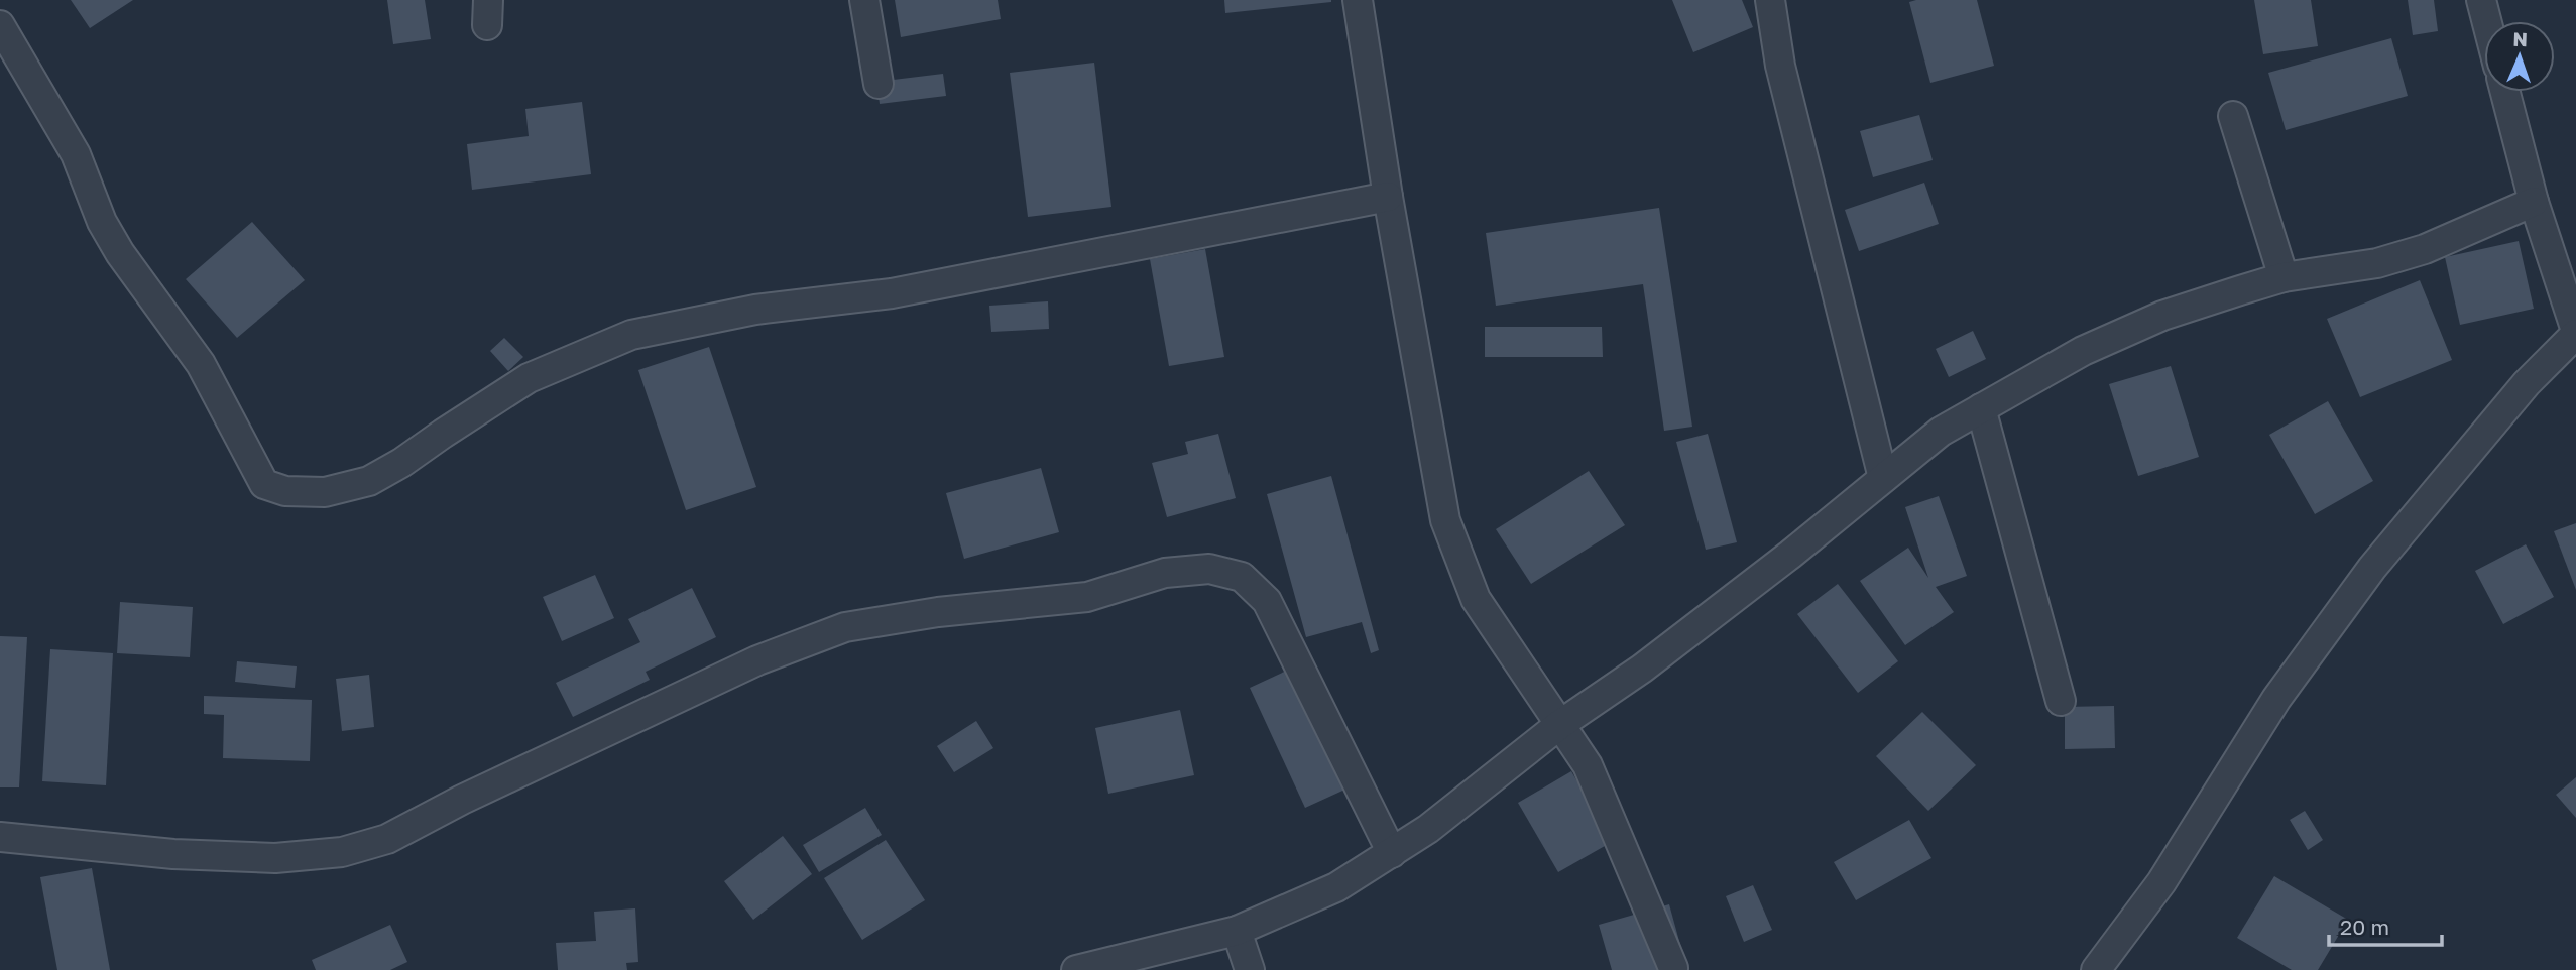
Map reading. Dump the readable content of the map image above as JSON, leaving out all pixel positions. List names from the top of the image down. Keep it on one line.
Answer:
{"scale_bar":"20 m","north":"top"}
